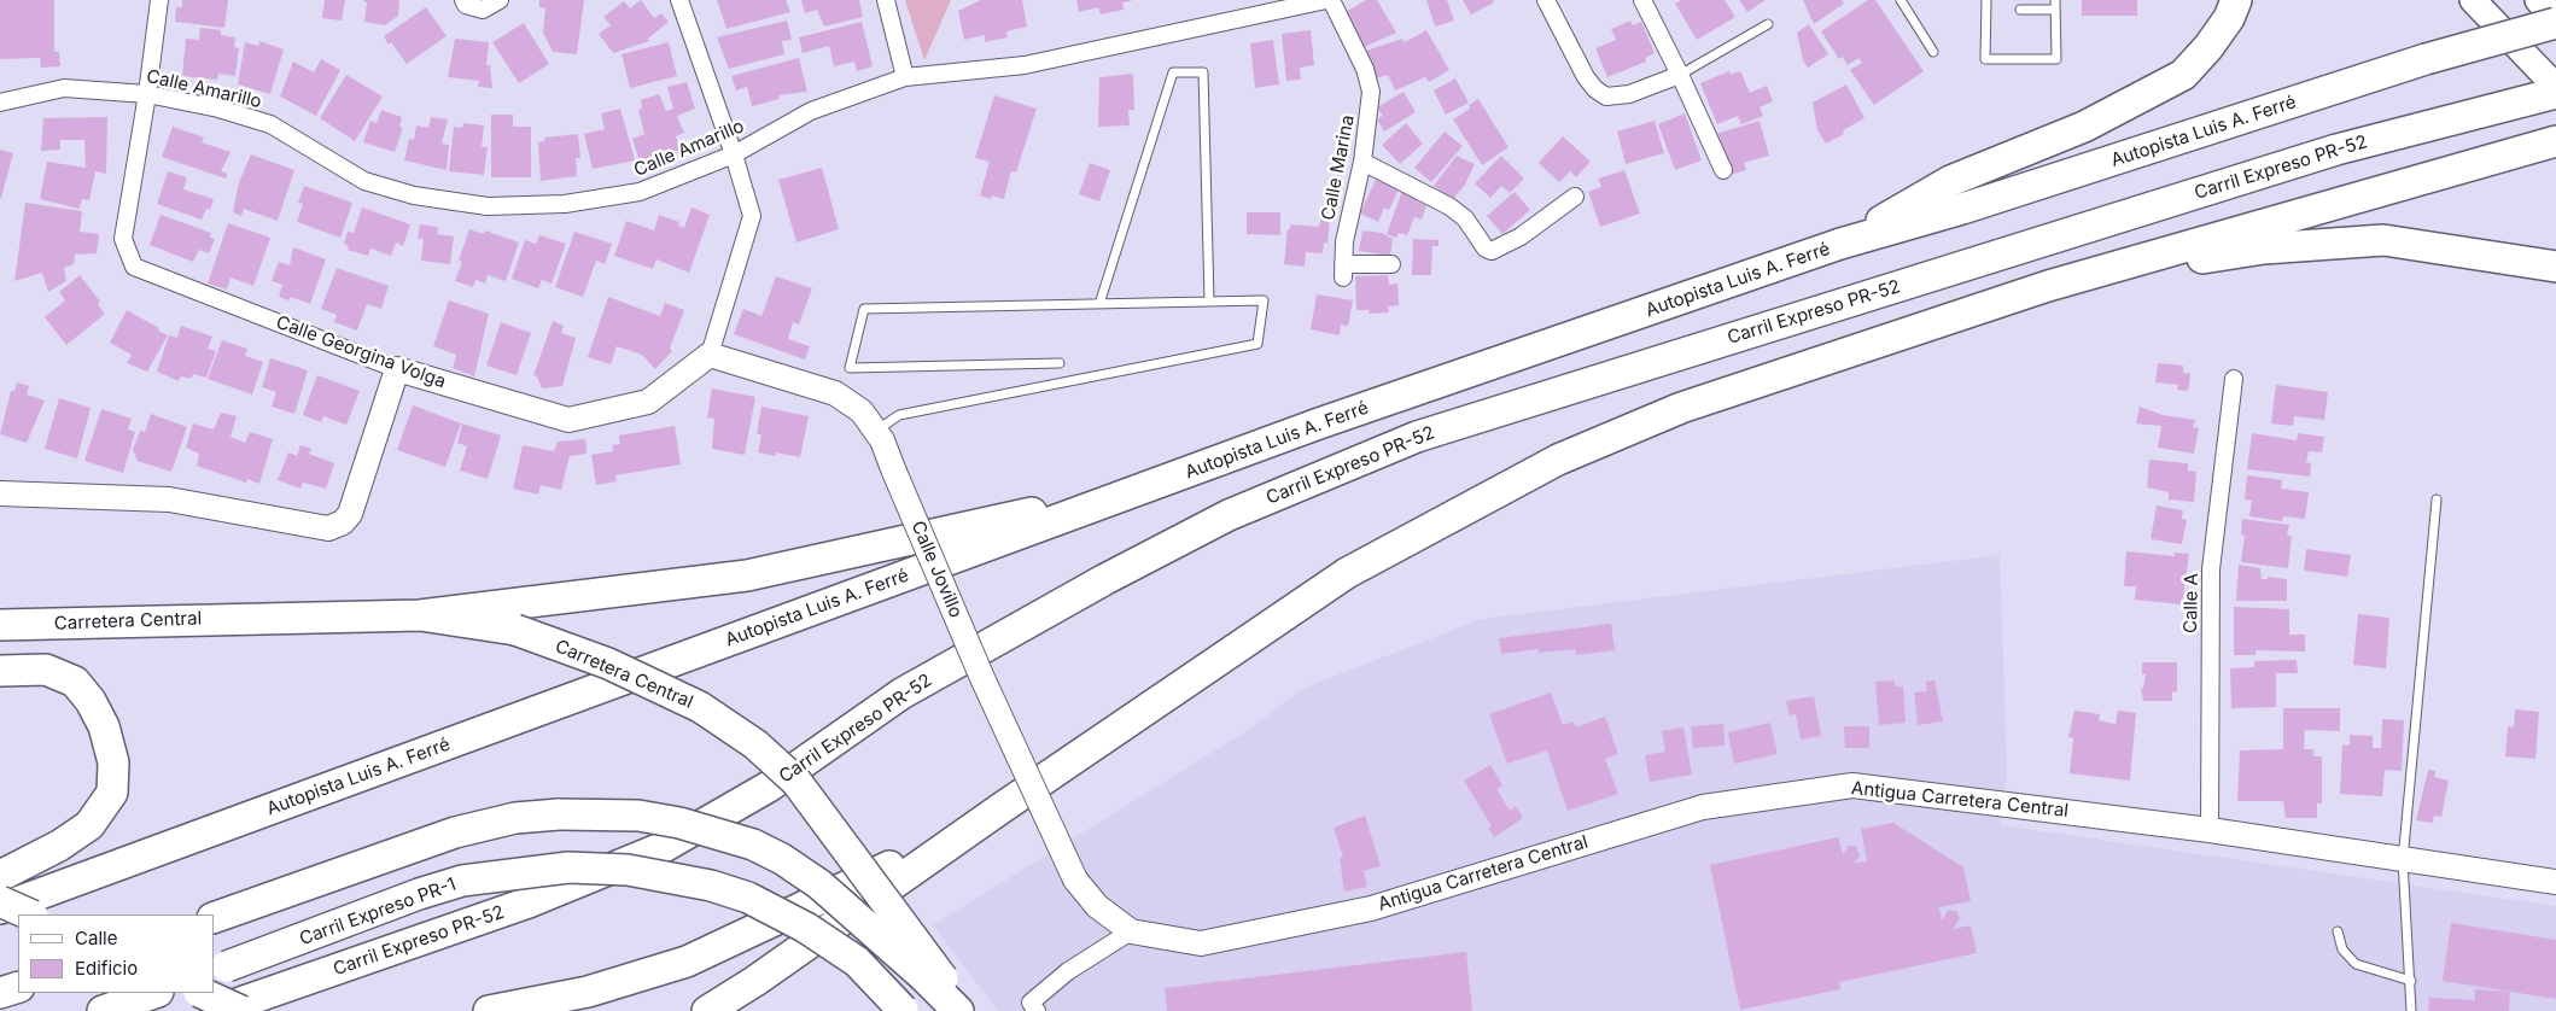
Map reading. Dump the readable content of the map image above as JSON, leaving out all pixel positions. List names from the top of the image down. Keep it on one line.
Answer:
{"streets":{"highway":["Autopista Luis A. Ferré","Carril Expreso PR-52","Carretera Central","Carril Expreso PR-1"],"street":["Calle Amarillo","Calle Marina","Calle Georgina Volga","Calle Jovillo","Calle A","Antigua Carretera Central"]},"crossings":[["Calle Amarillo","Calle Georgina Volga"],["Calle Georgina Volga","Calle Jovillo"],["Calle Jovillo","Antigua Carretera Central"],["Calle A","Antigua Carretera Central"]],"legend":["Calle","Edificio"]}
